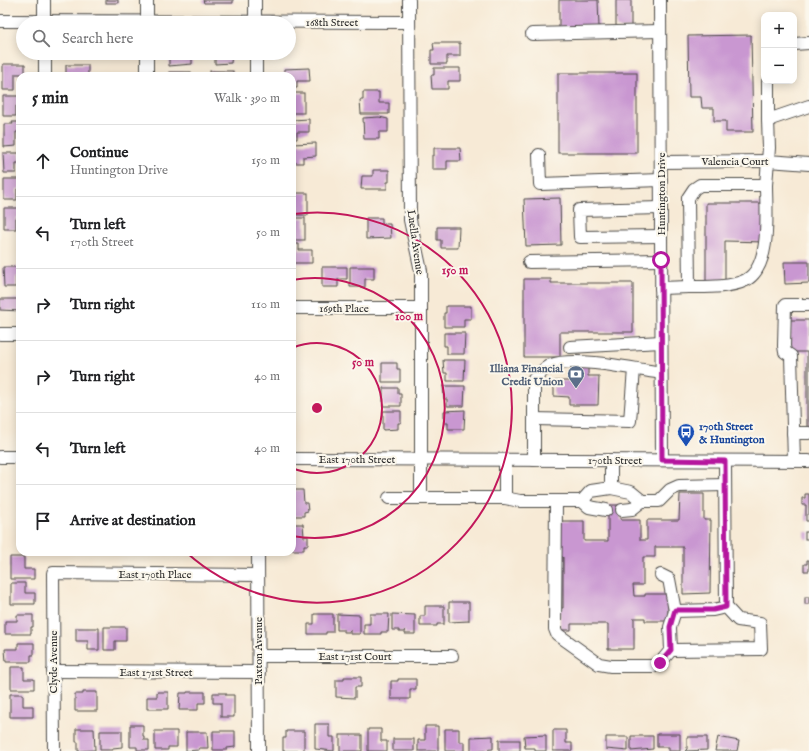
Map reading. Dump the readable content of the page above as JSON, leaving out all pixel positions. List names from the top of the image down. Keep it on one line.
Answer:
{"streets":{"street":["168th Street","Valencia Court","Huntington Drive","Luella Avenue","169th Place","East 170th Street","170th Street","East 170th Place","Paxton Avenue","East 171st Court","Clyde Avenue","East 171st Street"]},"crossings":[["168th Street","Luella Avenue"],["Valencia Court","Huntington Drive"],["Huntington Drive","170th Street"],["Luella Avenue","169th Place"],["Luella Avenue","East 170th Street"],["Luella Avenue","170th Street"],["East 170th Street","170th Street"],["East 170th Place","Paxton Avenue"],["East 170th Place","Clyde Avenue"],["Paxton Avenue","East 171st Court"],["Paxton Avenue","East 171st Street"],["Clyde Avenue","East 171st Street"]],"places":{"bank":["Illiana Financial Credit Union"],"bus stop":["170th Street & Huntington"]},"page":{"map_buttons":["+","−"],"search":"Search here","heading":["5 min","Walk · 390 m"],"list":[["Continue","Huntington Drive","150 m"],["Turn left","170th Street","50 m"],["Turn right","110 m"],["Turn right","40 m"],["Turn left","40 m"],"Arrive at destination"]},"rings":["150 m","100 m","50 m"]}
